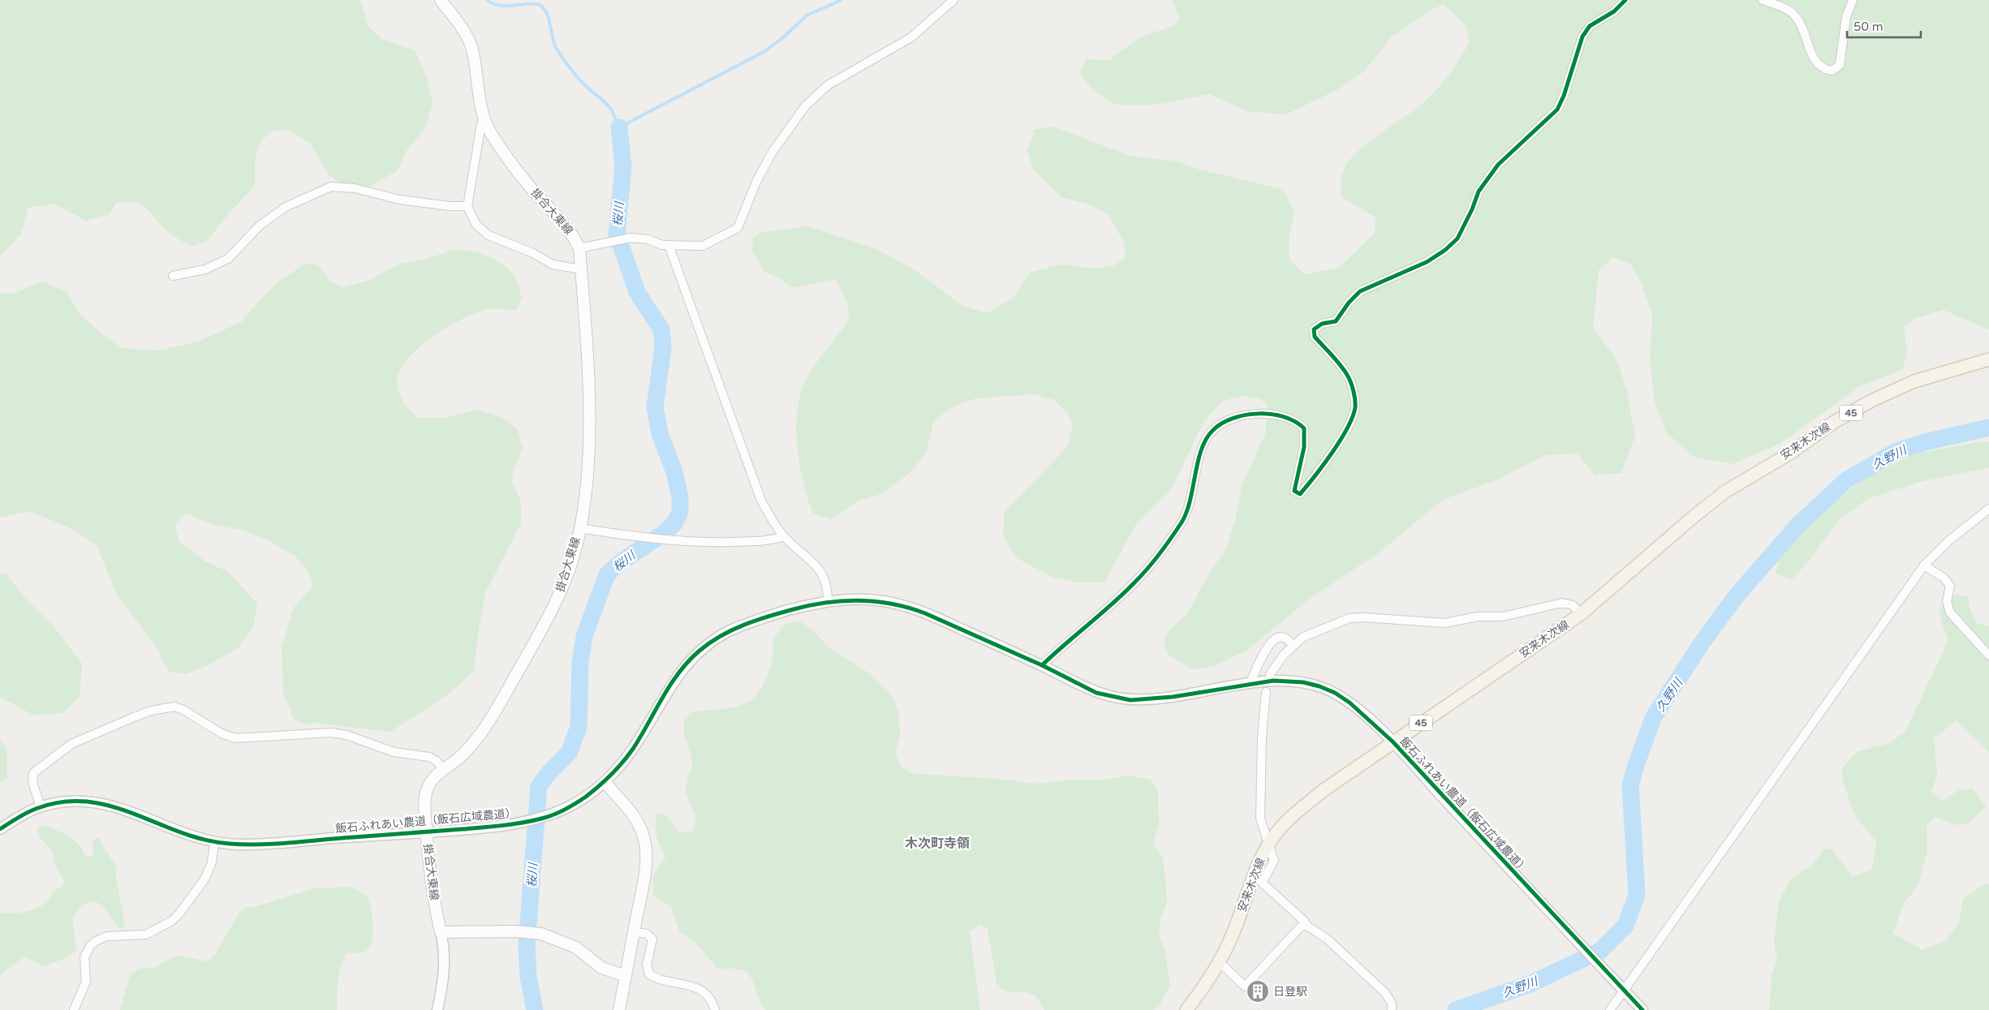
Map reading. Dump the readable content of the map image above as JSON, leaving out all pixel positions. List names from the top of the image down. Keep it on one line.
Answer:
{"streets":{"main road":["掛合大東線","45","安来木次線"],"street":["飯石ふれあい農道（飯石広域農道）"]},"crossings":[["掛合大東線","飯石ふれあい農道（飯石広域農道）"],["安来木次線","飯石ふれあい農道（飯石広域農道）"]],"districts":["木次町寺領"],"water":["桜川","久野川"],"places":{"building":["日登駅"]},"scale_bar":"50 m"}
